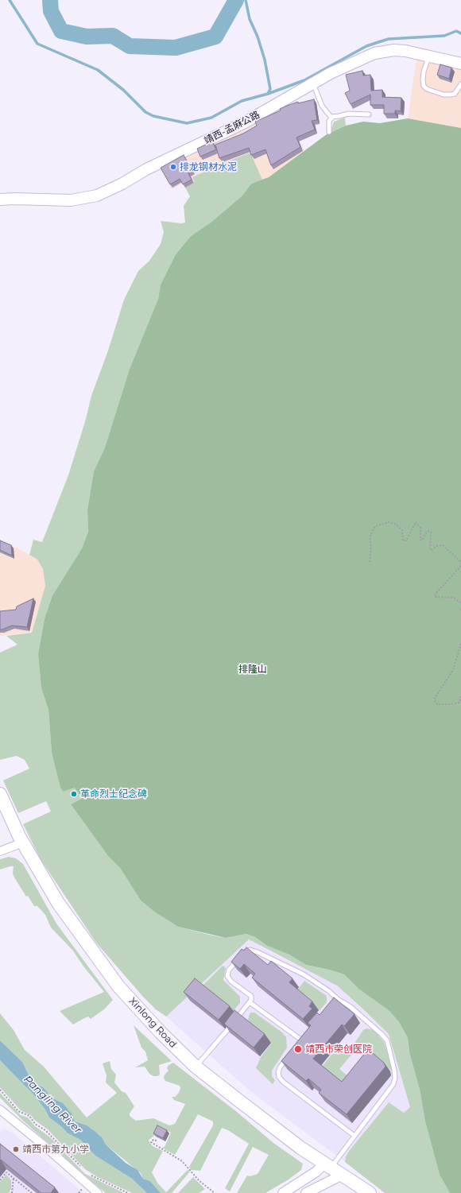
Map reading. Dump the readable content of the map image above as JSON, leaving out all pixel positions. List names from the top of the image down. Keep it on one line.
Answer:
{"streets":{"main road":["靖西-孟麻公路","Xinlong Road"]},"water":["Pangling River"],"parks":["排隆山"],"places":["排龙钢材水泥","革命烈士纪念碑","靖西市荣创医院","靖西市第九小学"]}
